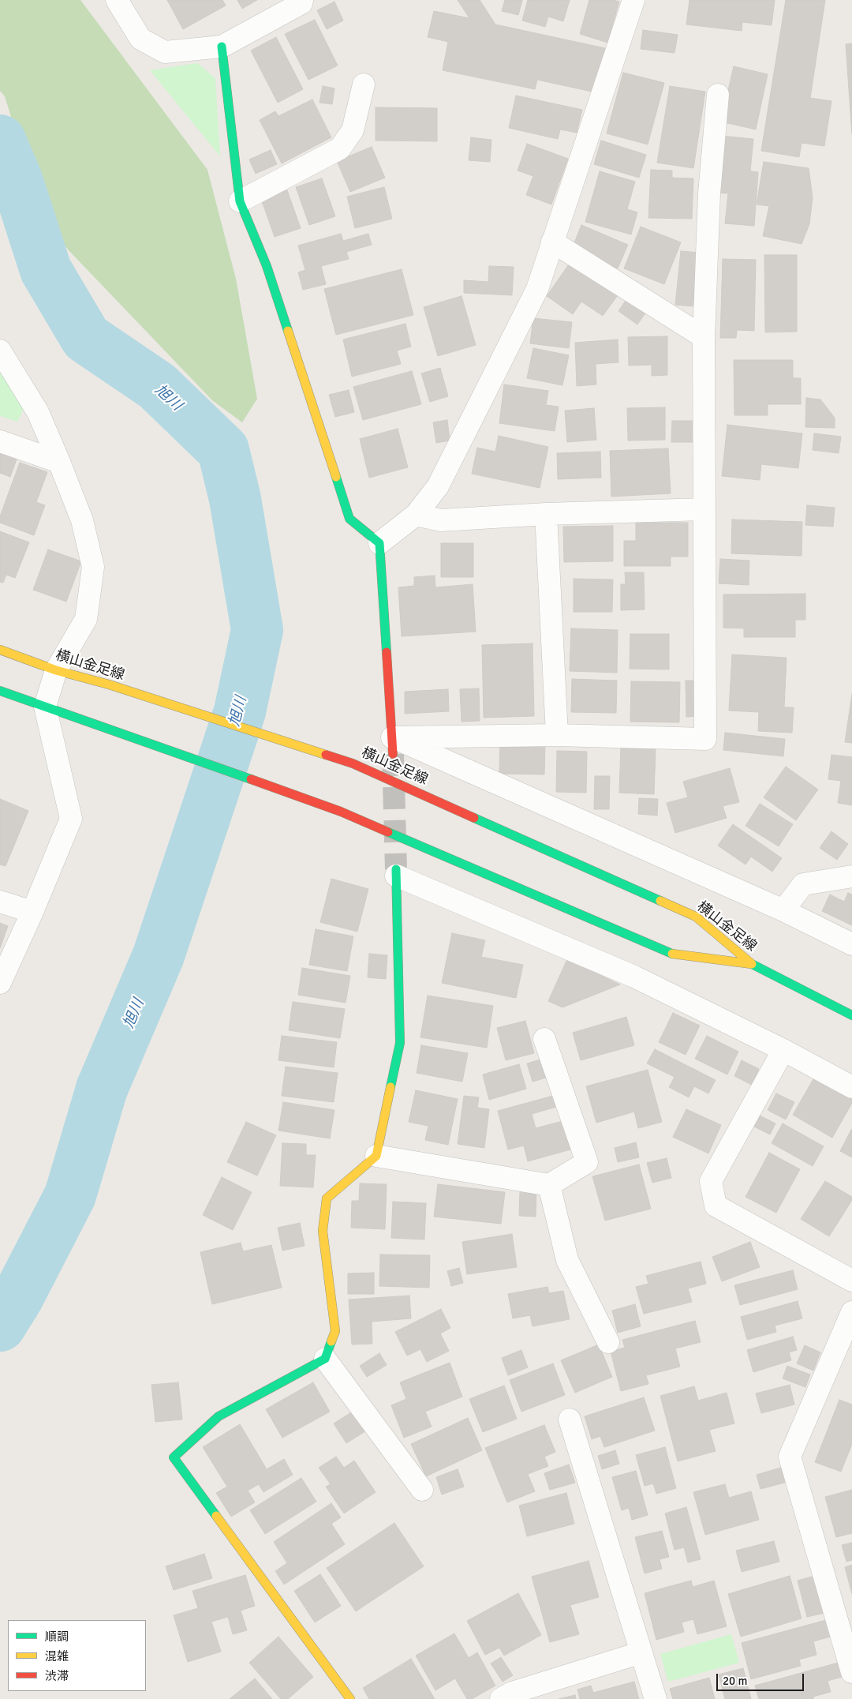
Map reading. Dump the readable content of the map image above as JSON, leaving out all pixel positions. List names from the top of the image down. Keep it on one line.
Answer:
{"streets":{"street":["横山金足線"]},"water":["旭川"],"legend":["順調","混雑","渋滞"],"scale_bar":"20 m"}
